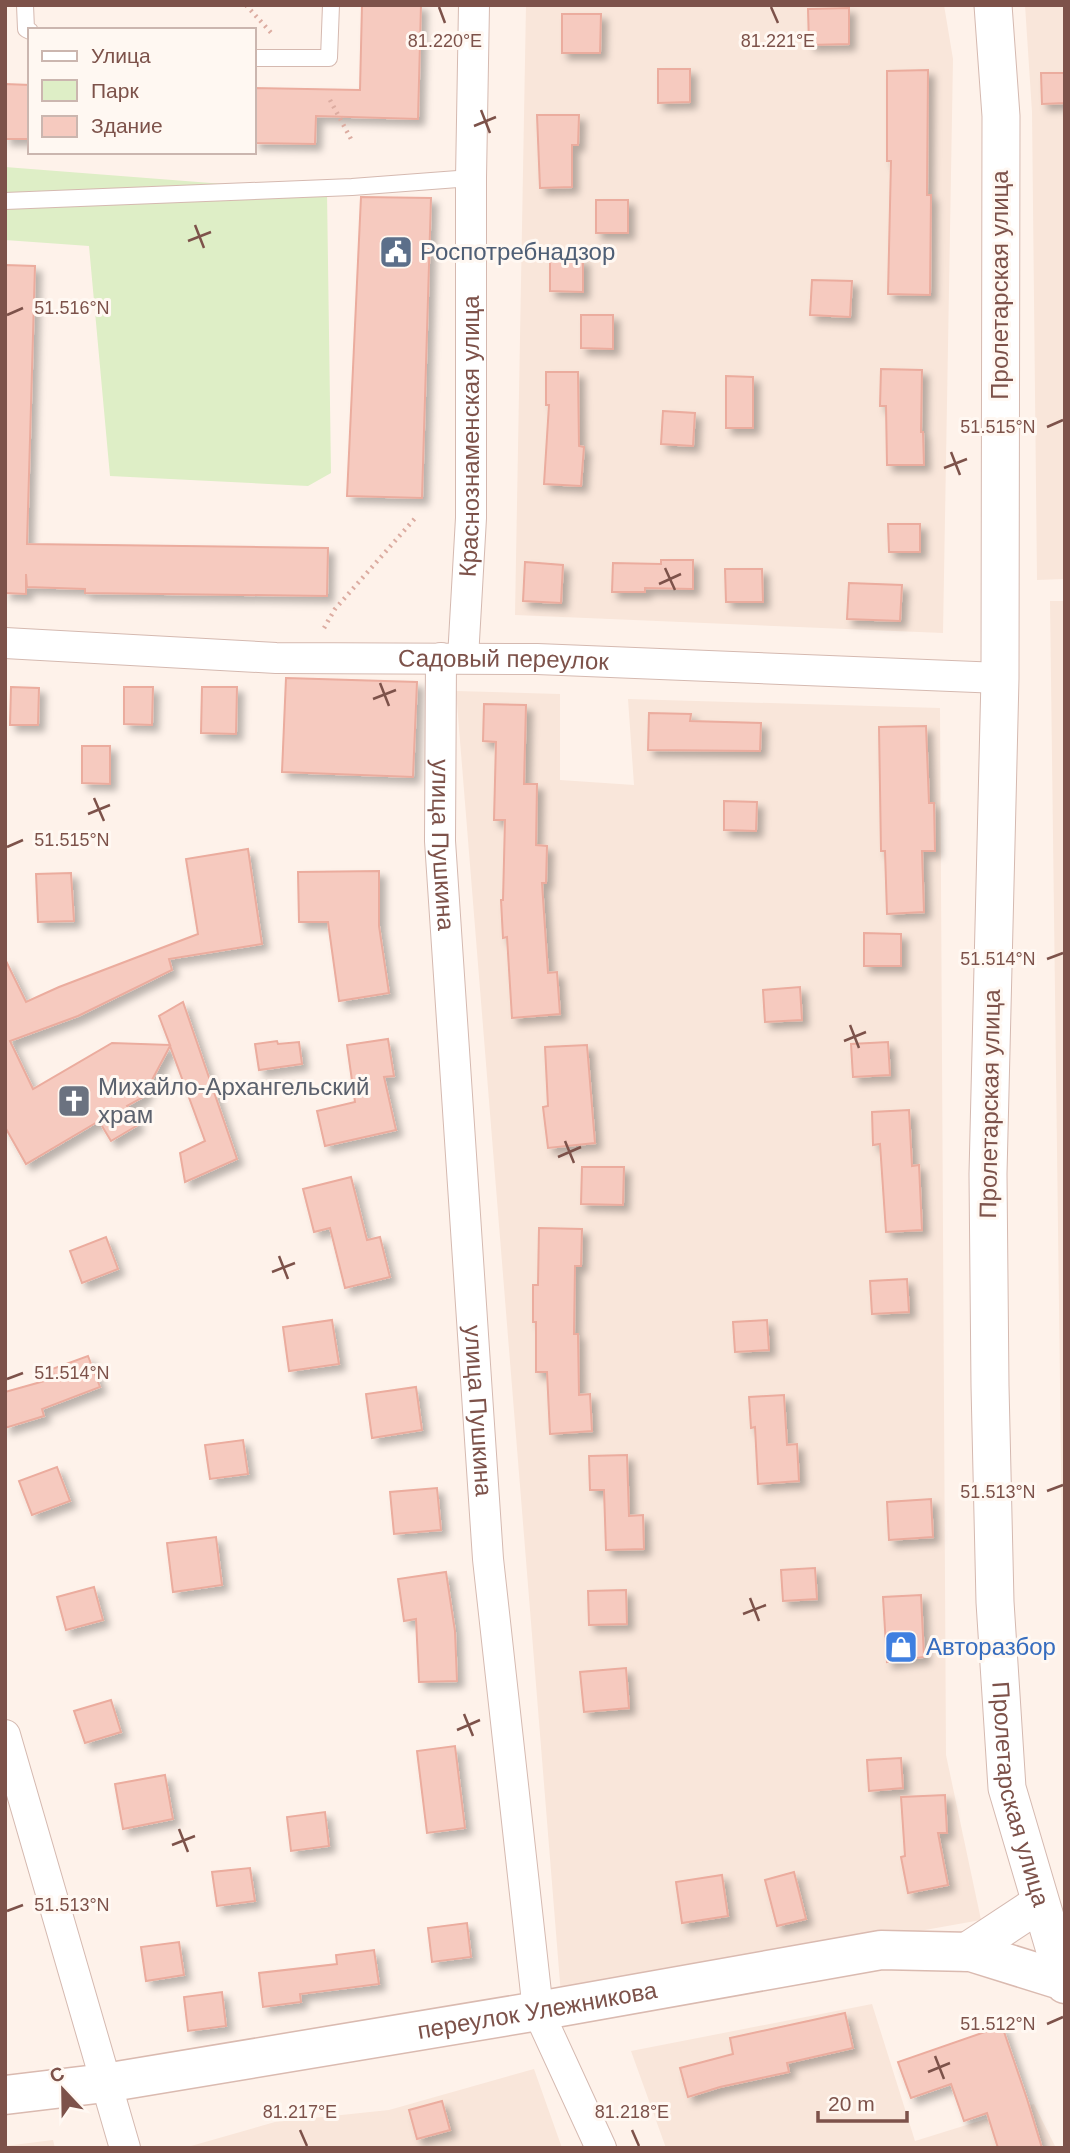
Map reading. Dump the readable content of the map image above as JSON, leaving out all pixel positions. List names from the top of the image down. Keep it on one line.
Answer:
{"streets":{"main road":["переулок Улежникова"],"street":["Пролетарская улица","Краснознаменская улица","Садовый переулок","улица Пушкина"]},"crossings":[["Пролетарская улица","Садовый переулок"],["Пролетарская улица","переулок Улежникова"],["Краснознаменская улица","Садовый переулок"],["Краснознаменская улица","улица Пушкина"],["Садовый переулок","улица Пушкина"],["улица Пушкина","переулок Улежникова"]],"places":{"public building":["Роспотребнадзор"],"church":["Михайло-Архангельский храм"],"shop":["Авторазбор"]},"legend":["Улица","Парк","Здание"],"scale_bar":"20 m","north":"top","coordinates":["81.220°E","81.221°E","51.516°N","51.515°N","51.514°N","51.513°N","51.512°N","81.217°E","81.218°E"]}
